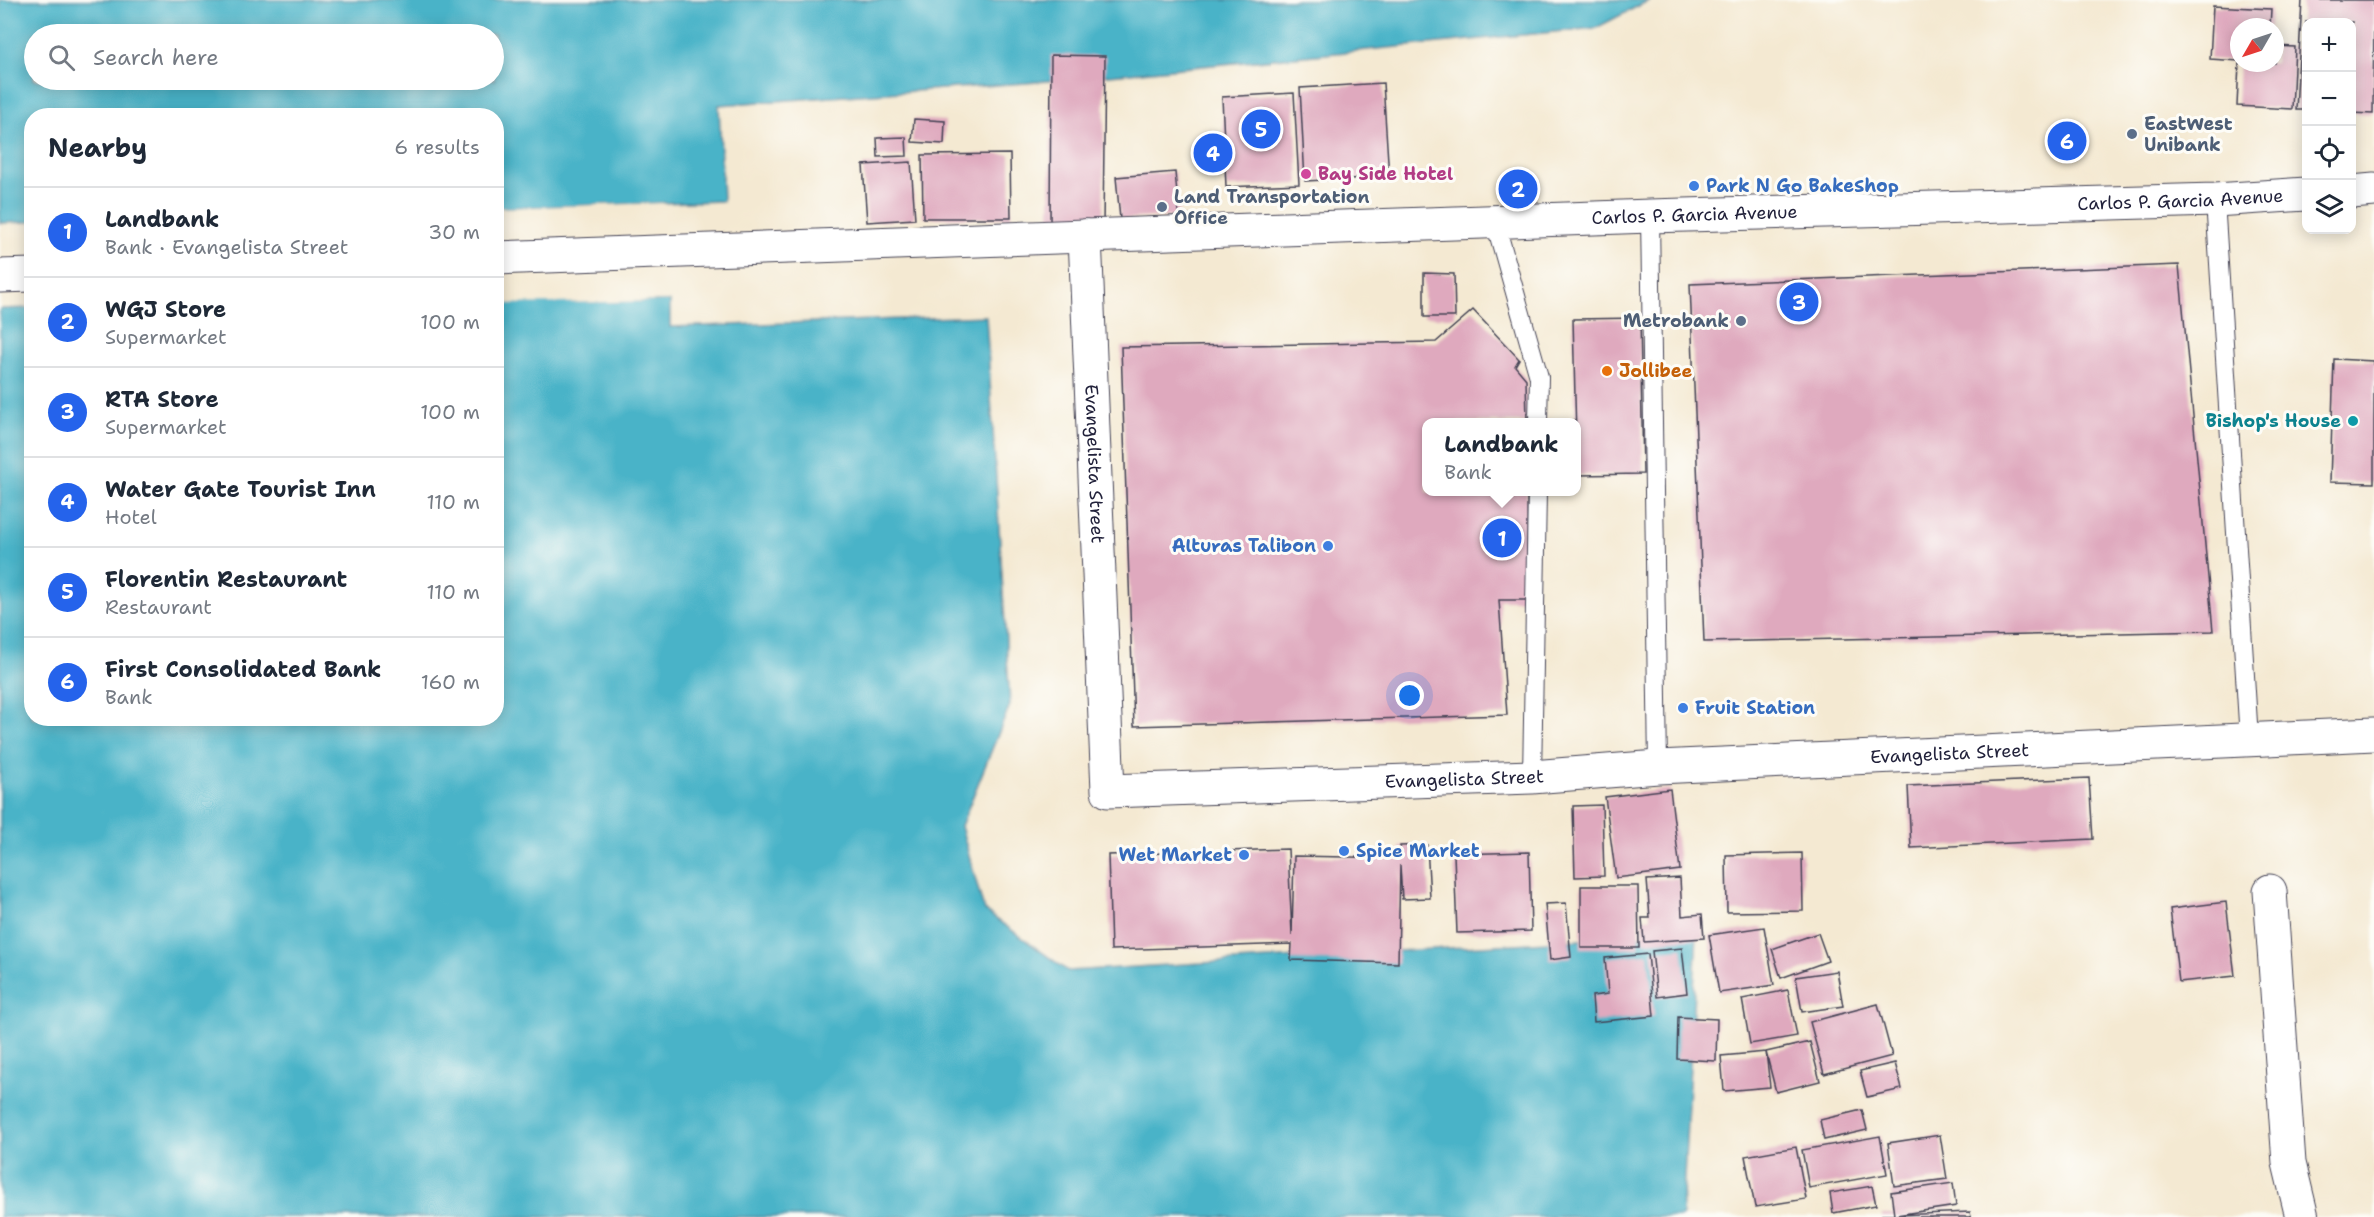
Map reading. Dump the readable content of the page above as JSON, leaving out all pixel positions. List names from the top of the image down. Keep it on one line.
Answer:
{"streets":{"street":["Carlos P. Garcia Avenue","Evangelista Street"]},"crossings":[["Carlos P. Garcia Avenue","Evangelista Street"]],"places":["EastWest Unibank","Bay Side Hotel","Park N Go BakeShop","Land Transportation Office","Metrobank","Jollibee","Bishop's House","Alturas Talibon","Fruit Station","Spice Market","Wet Market"],"north":"bottom left","page":{"map_buttons":["+","−"],"search":"Search here","pins":["5","6","4","2","3","1"],"heading":["Nearby","6 results"],"list":[{"mark":"1","name":"Landbank","note":"Bank · Evangelista Street","value":"30 m"},{"mark":"2","name":"WGJ Store","note":"Supermarket","value":"100 m"},{"mark":"3","name":"RTA Store","note":"Supermarket","value":"100 m"},{"mark":"4","name":"Water Gate Tourist Inn","note":"Hotel","value":"110 m"},{"mark":"5","name":"Florentin Restaurant","note":"Restaurant","value":"110 m"},{"mark":"6","name":"First Consolidated Bank","note":"Bank","value":"160 m"}],"popup":["Landbank","Bank"]}}
